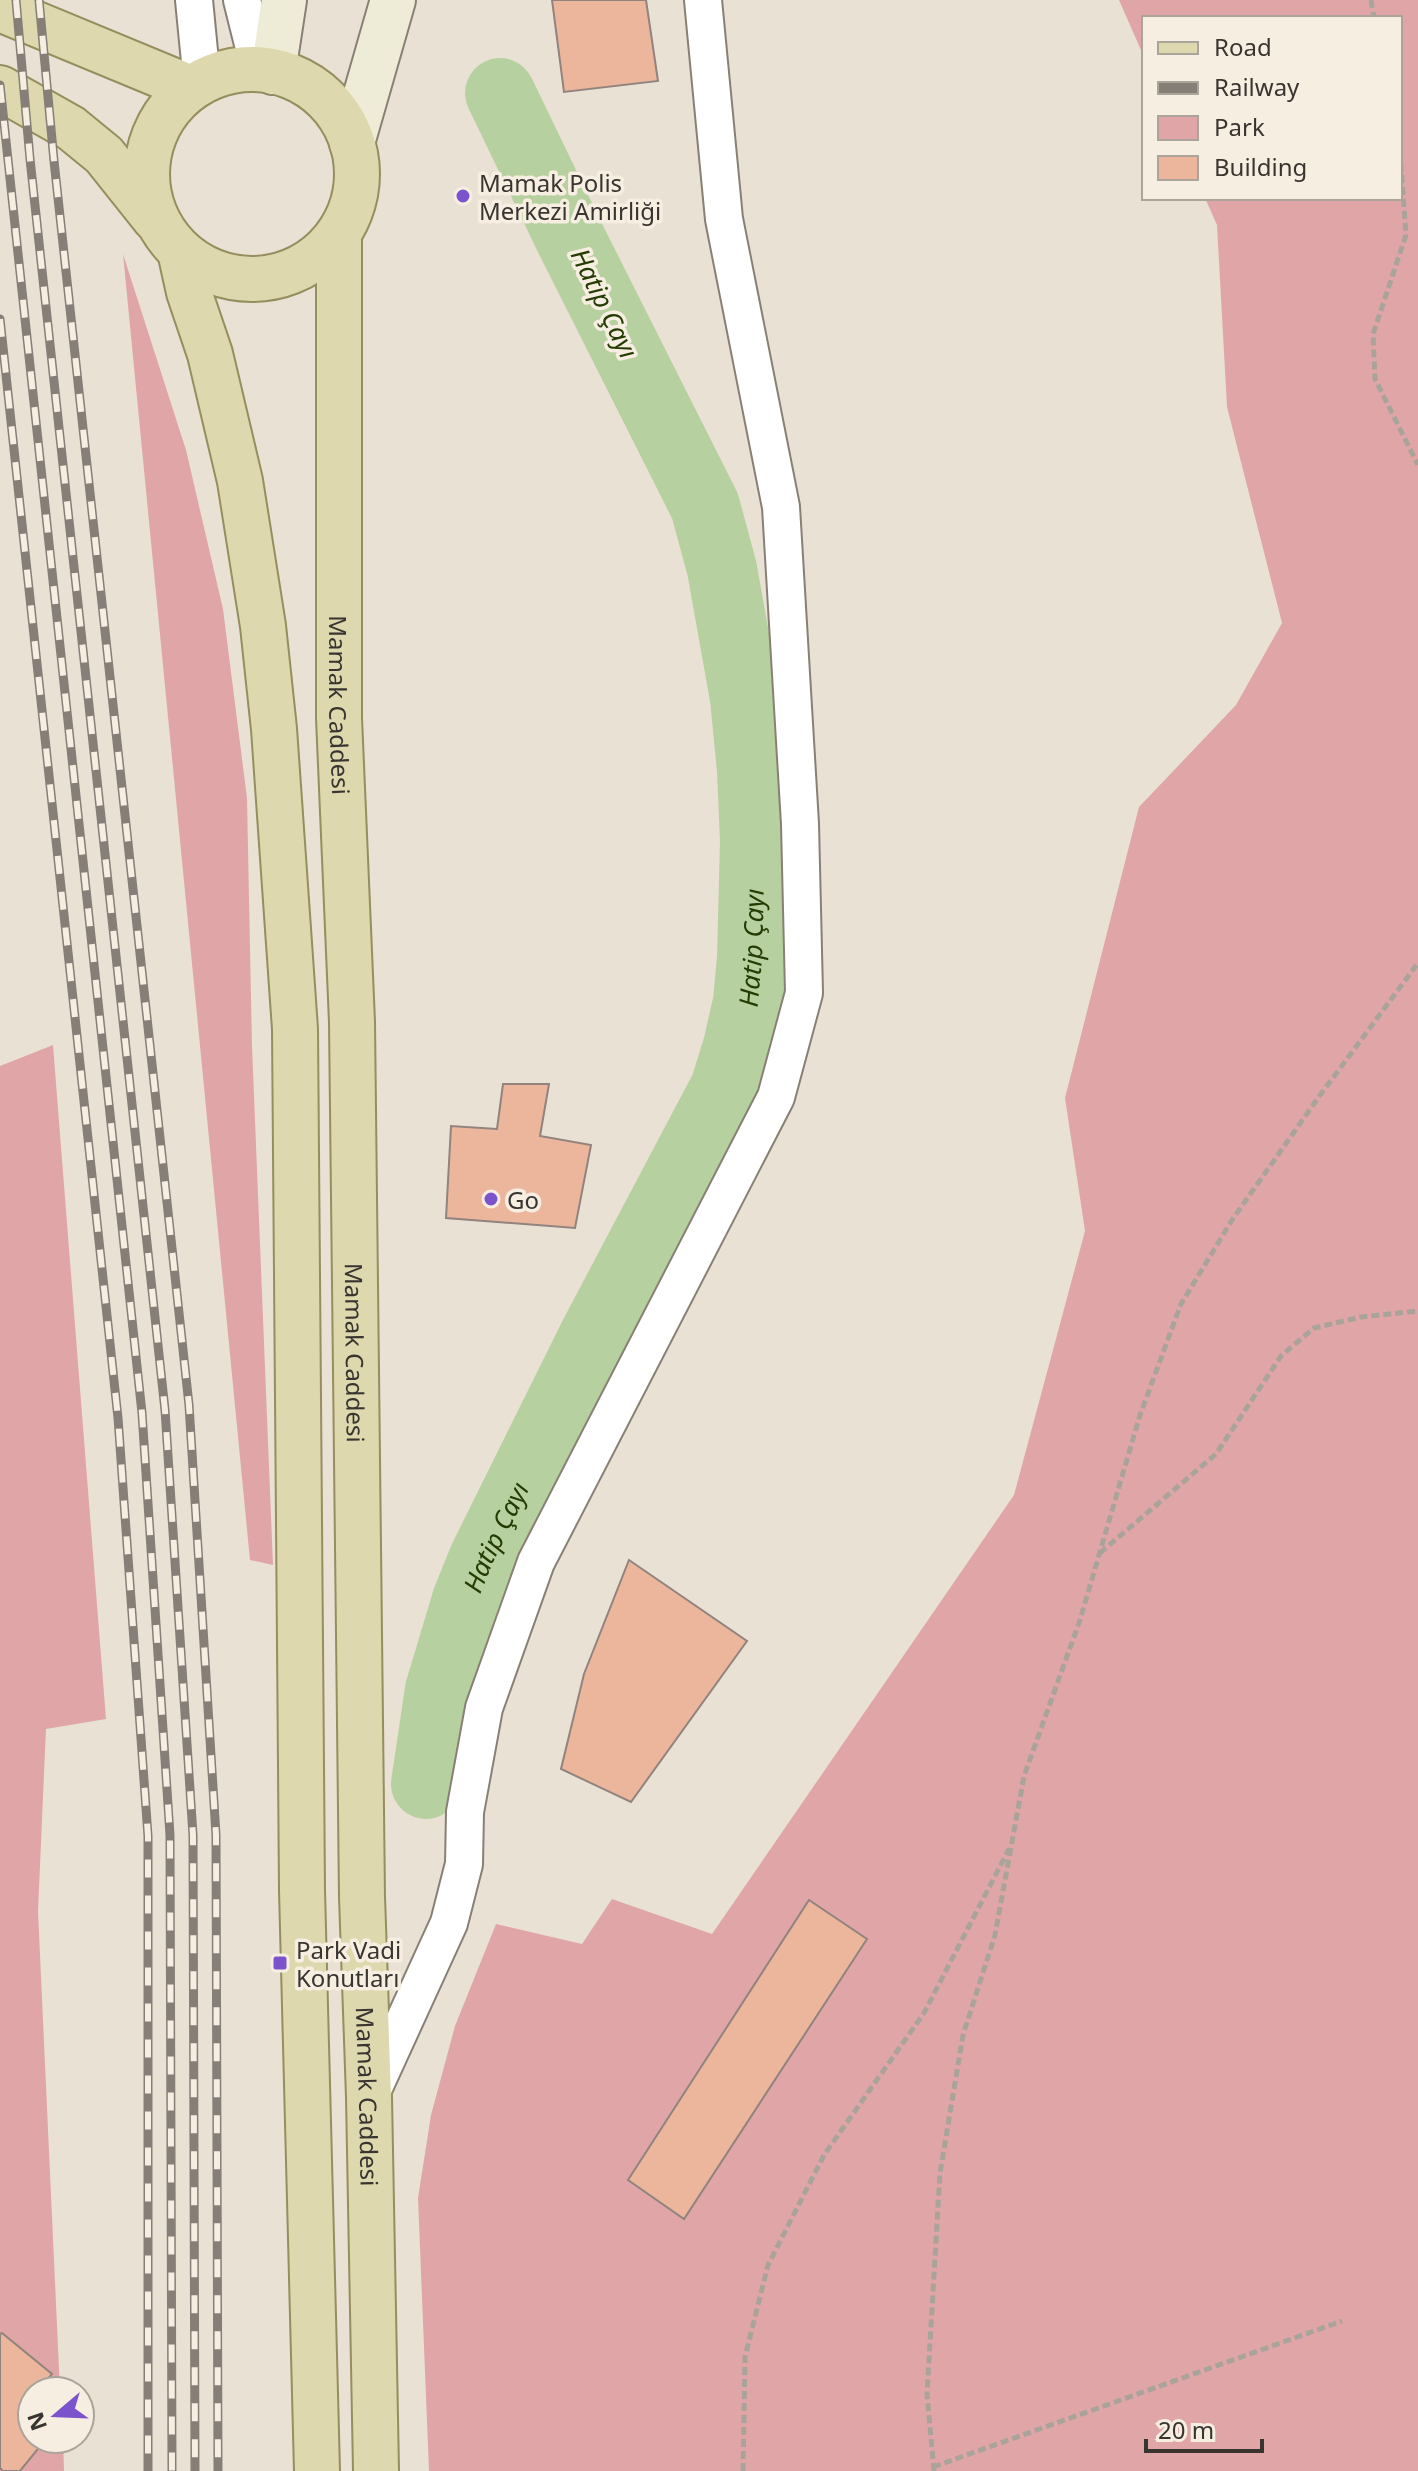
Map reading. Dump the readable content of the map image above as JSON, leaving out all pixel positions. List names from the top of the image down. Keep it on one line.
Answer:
{"streets":{"main road":["Mamak Caddesi"]},"water":["Hatip Çayı"],"places":{"other":["Mamak Polis Merkezi Amirliği","Go"],"transit":["Park Vadi Konutları"]},"legend":["Road","Railway","Park","Building"],"scale_bar":"20 m","north":"left"}
